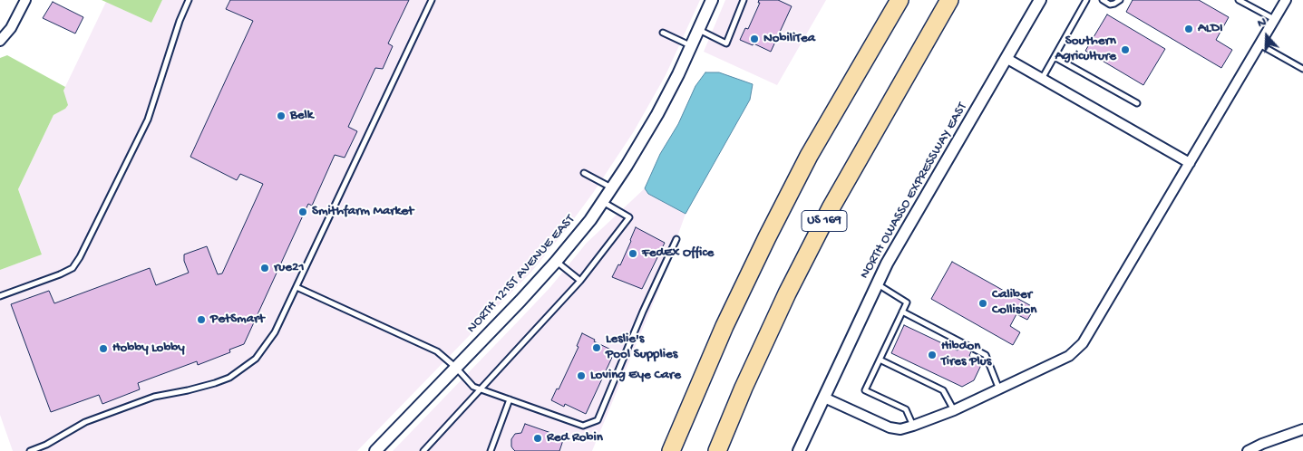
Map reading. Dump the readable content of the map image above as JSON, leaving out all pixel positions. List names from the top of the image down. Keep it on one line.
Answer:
{"streets":{"highway":["US 169"],"street":["NORTH OWASSO EXPRESSWAY EAST","NORTH 121ST AVENUE EAST"]},"places":["ALDI","NobiliTea","Southern Agriculture","Belk","Smithfarm Market","FedEx Office","rue21","Caliber Collision","PetSmart","Leslie's Pool Supplies","Hobby Lobby","Hibdon Tires Plus","Loving Eye Care","Red Robin"],"north":"top"}
